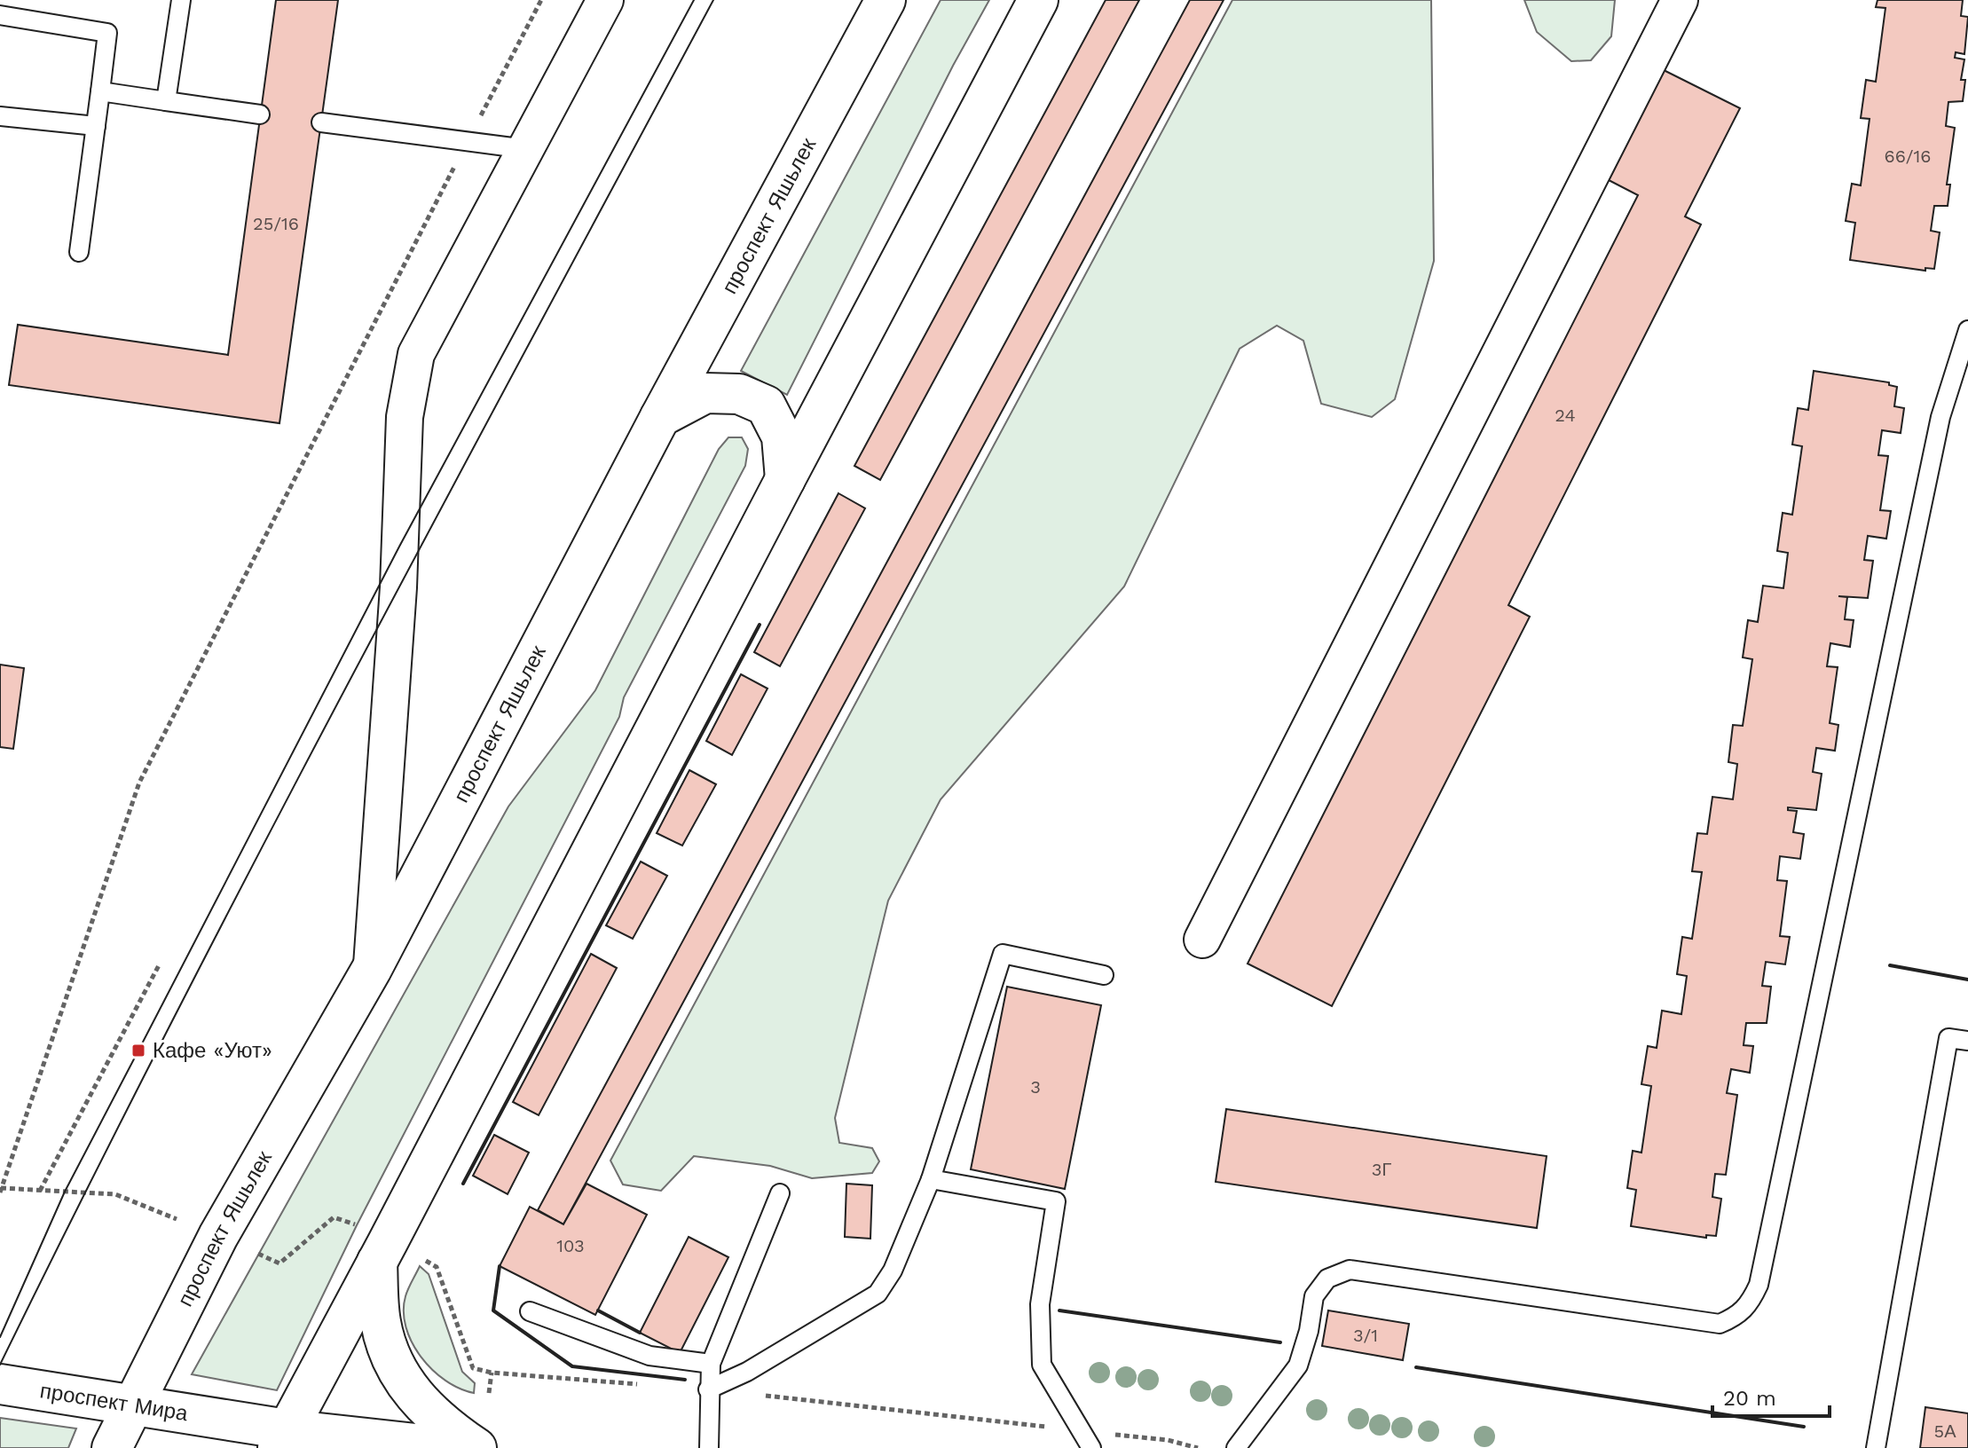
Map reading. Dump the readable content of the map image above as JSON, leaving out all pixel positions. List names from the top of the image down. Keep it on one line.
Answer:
{"streets":{"main road":["проспект Яшьлек","проспект Мира"]},"crossings":[["проспект Яшьлек","проспект Мира"]],"places":{"transit":["Кафе «Уют»"]},"house_numbers":["66/16","25/16","24","3","3Г","103","3/1","5А"],"scale_bar":"20 m"}
